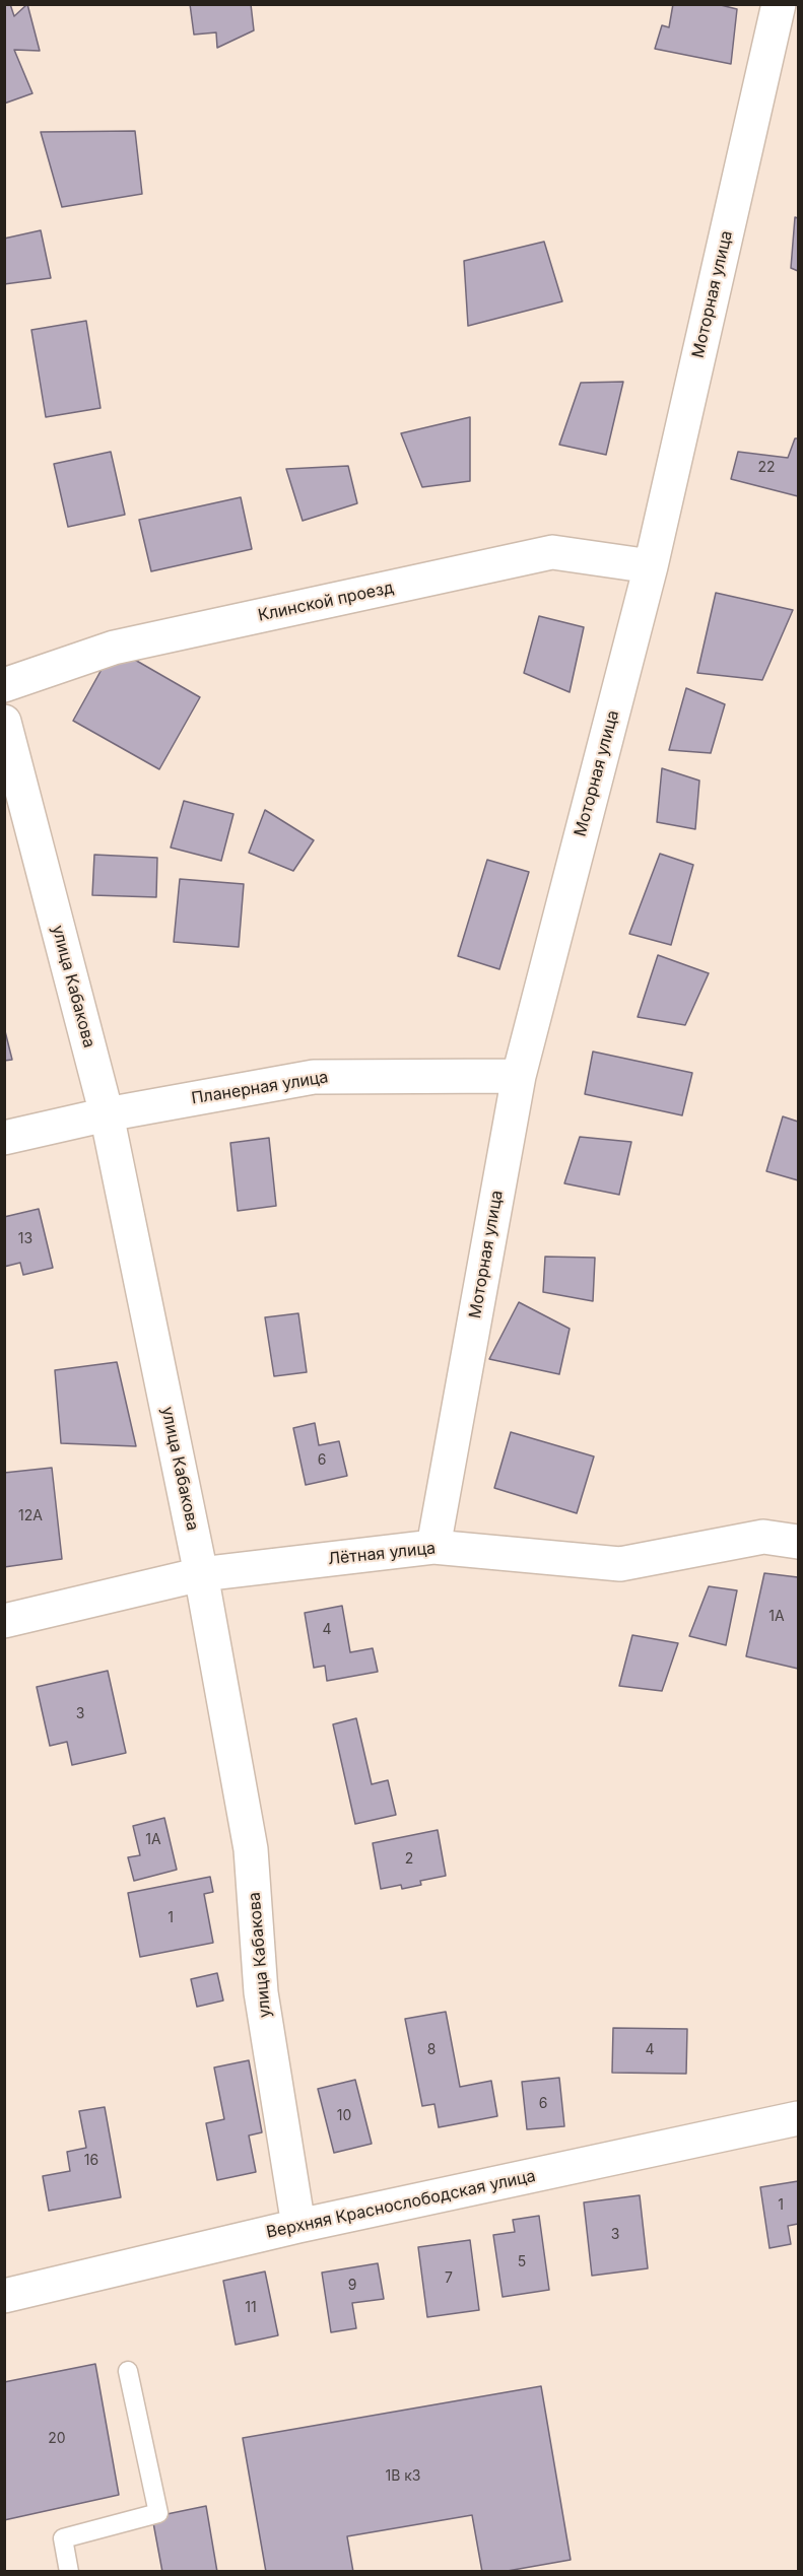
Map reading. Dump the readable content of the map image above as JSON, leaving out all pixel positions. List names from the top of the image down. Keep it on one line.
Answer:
{"streets":{"street":["Моторная улица","Клинской проезд","улица Кабакова","Планерная улица","Лётная улица","Верхняя Краснослободская улица"]},"crossings":[["Моторная улица","Клинской проезд"],["Моторная улица","Планерная улица"],["Моторная улица","Лётная улица"],["улица Кабакова","Планерная улица"],["улица Кабакова","Лётная улица"],["улица Кабакова","Верхняя Краснослободская улица"]],"house_numbers":["22","13","6","12А","1А","4","3","1А","2","1","8","4","6","10","16","1","3","5","7","9","11","20","1В к3"]}
